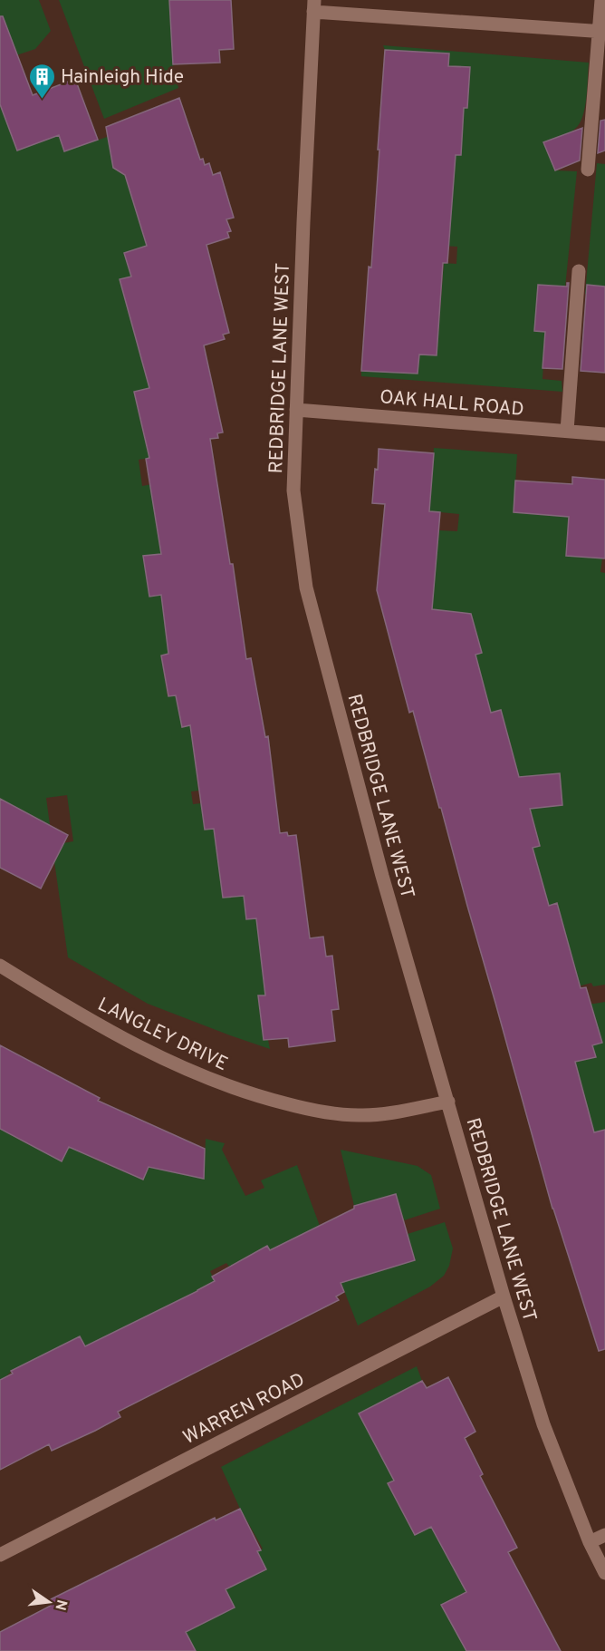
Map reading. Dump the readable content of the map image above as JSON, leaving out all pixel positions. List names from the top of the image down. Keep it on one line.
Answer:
{"streets":{"street":["REDBRIDGE LANE WEST","OAK HALL ROAD","LANGLEY DRIVE","WARREN ROAD"]},"crossings":[["REDBRIDGE LANE WEST","OAK HALL ROAD"],["REDBRIDGE LANE WEST","LANGLEY DRIVE"],["REDBRIDGE LANE WEST","WARREN ROAD"]],"places":{"building":["Hainleigh Hide"]},"north":"right"}
